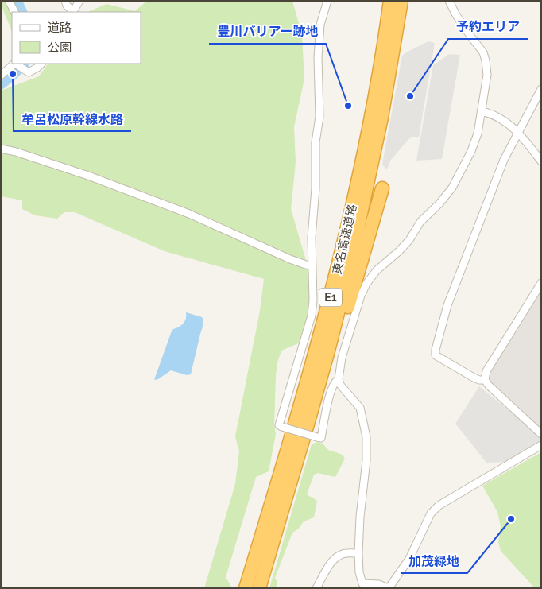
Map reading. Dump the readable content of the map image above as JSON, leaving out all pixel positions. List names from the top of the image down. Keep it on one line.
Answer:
{"streets":{"highway":["東名高速道路","E1"]},"places":["牟呂松原幹線水路","予約エリア","豊川バリアー跡地","加茂緑地"],"legend":["道路","公園"]}
